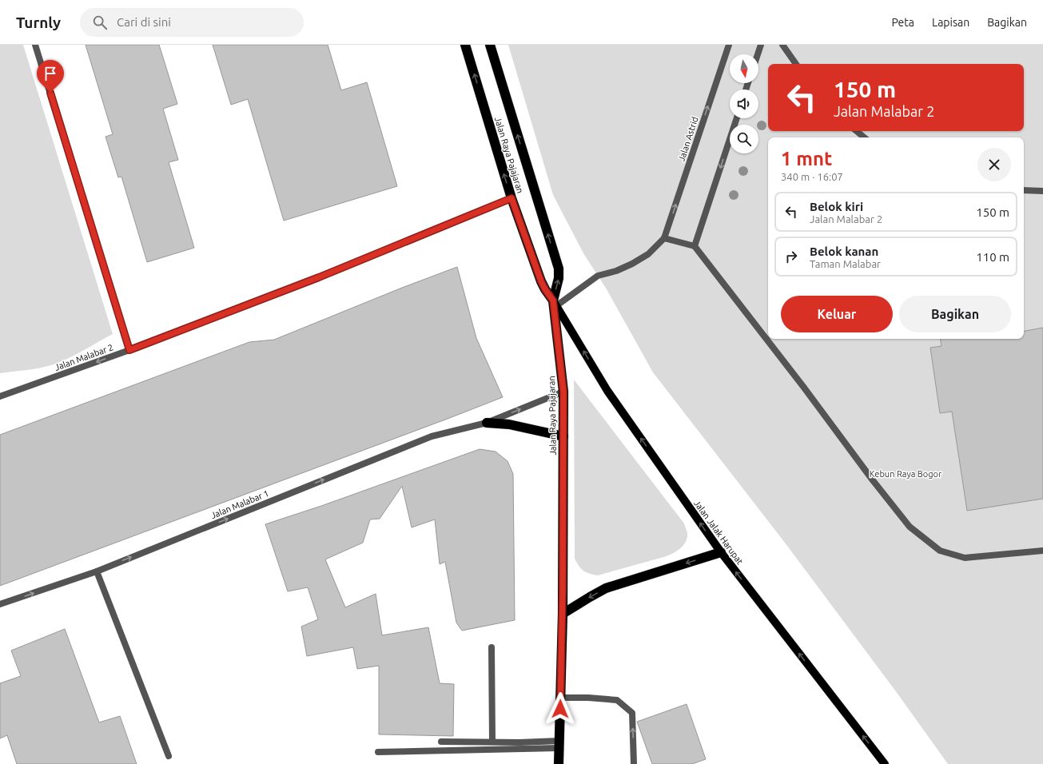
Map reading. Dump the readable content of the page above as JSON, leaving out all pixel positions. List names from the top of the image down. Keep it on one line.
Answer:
{"streets":{"highway":["Jalan Raya Pajajaran"],"main road":["Jalan Jalak Harupat"],"street":["Jalan Astrid","Jalan Malabar 2","Jalan Malabar 1"]},"crossings":[["Jalan Raya Pajajaran","Jalan Malabar 2"],["Jalan Raya Pajajaran","Jalan Malabar 1"],["Jalan Raya Pajajaran","Jalan Jalak Harupat"]],"one_way":["Jalan Malabar 1","Jalan Jalak Harupat"],"parks":["Kebun Raya Bogor"],"north":"bottom","page":{"header":"Turnly","search":"Cari di sini","nav":["Peta","Lapisan","Bagikan"],"turn":["150 m","Jalan Malabar 2"],"heading":["1 mnt","340 m · 16:07"],"list":[{"name":"Belok kiri","note":"Jalan Malabar 2","value":"150 m"},{"name":"Belok kanan","note":"Taman Malabar","value":"110 m"}],"buttons":["Keluar","Bagikan"]}}
